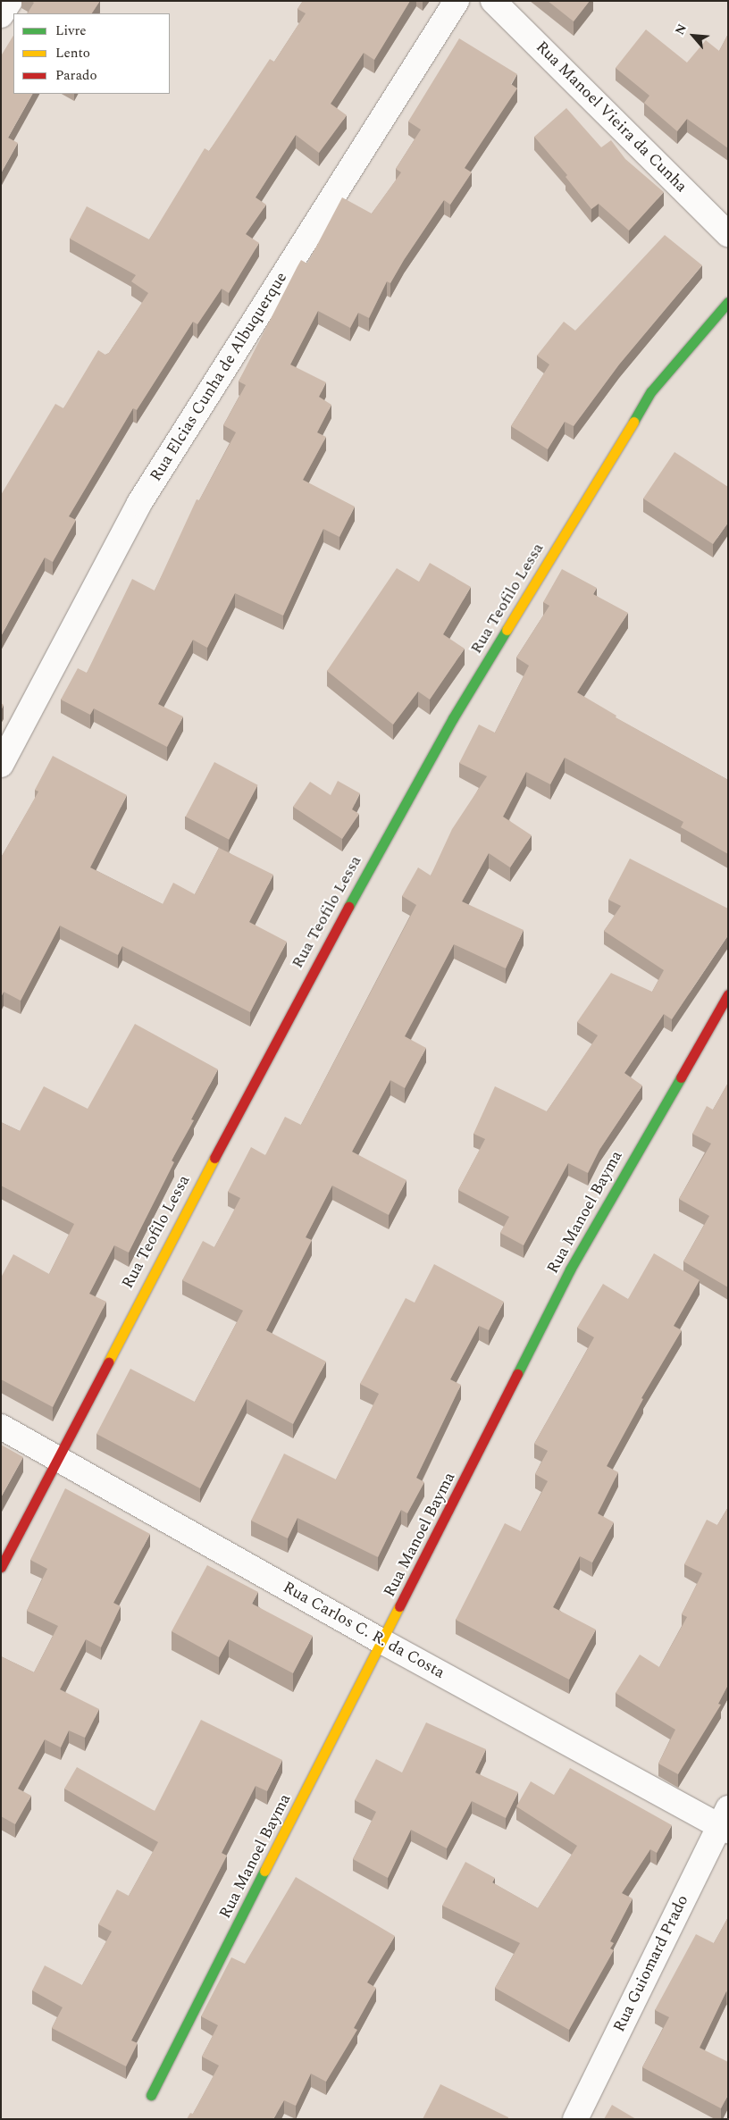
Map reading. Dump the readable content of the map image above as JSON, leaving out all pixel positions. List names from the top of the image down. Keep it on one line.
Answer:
{"streets":{"street":["Rua Manoel Vieira da Cunha","Rua Elcias Cunha de Albuquerque","Rua Teofilo Lessa","Rua Manoel Bayma","Rua Carlos C. R. da Costa","Rua Guiomard Prado"]},"crossings":[["Rua Teofilo Lessa","Rua Carlos C. R. da Costa"],["Rua Manoel Bayma","Rua Carlos C. R. da Costa"],["Rua Carlos C. R. da Costa","Rua Guiomard Prado"]],"legend":["Livre","Lento","Parado"],"north":"top left"}
